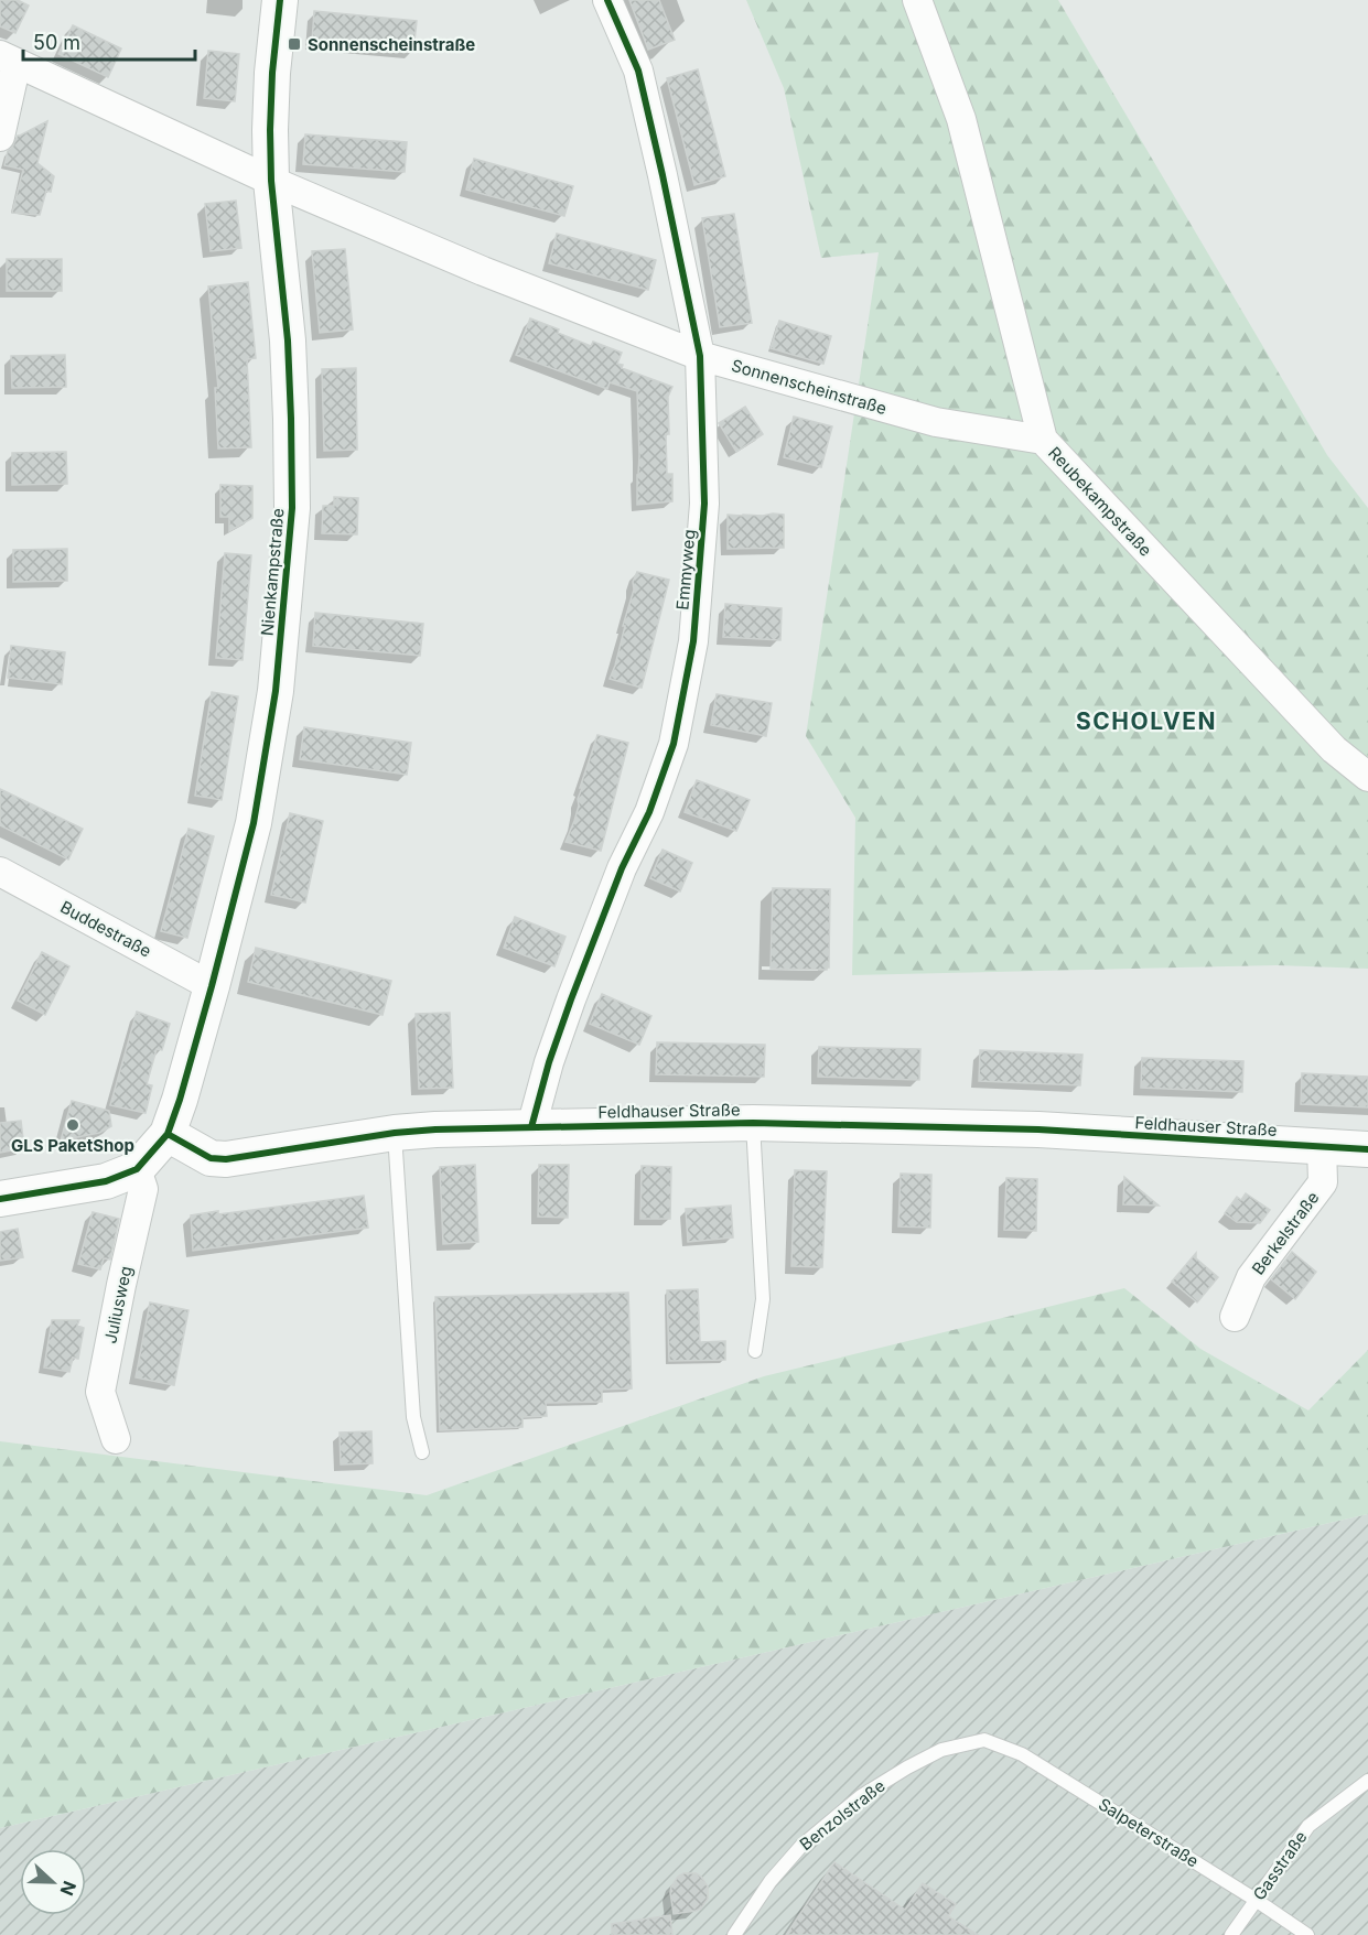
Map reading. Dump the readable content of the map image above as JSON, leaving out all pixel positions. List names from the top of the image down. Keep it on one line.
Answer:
{"streets":{"street":["Sonnenscheinstraße","Reubekampstraße","Emmyweg","Nienkampstraße","Buddestraße","Feldhauser Straße","Berkelstraße","Juliusweg"],"lane":["Benzolstraße","Salpeterstraße","Gasstraße"]},"crossings":[["Sonnenscheinstraße","Reubekampstraße"],["Sonnenscheinstraße","Emmyweg"],["Sonnenscheinstraße","Nienkampstraße"],["Emmyweg","Feldhauser Straße"],["Nienkampstraße","Buddestraße"],["Nienkampstraße","Feldhauser Straße"],["Feldhauser Straße","Berkelstraße"],["Benzolstraße","Salpeterstraße"],["Salpeterstraße","Gasstraße"]],"districts":["SCHOLVEN"],"places":{"transit":["Sonnenscheinstraße"],"other":["GLS PaketShop"]},"scale_bar":"50 m","north":"right"}
